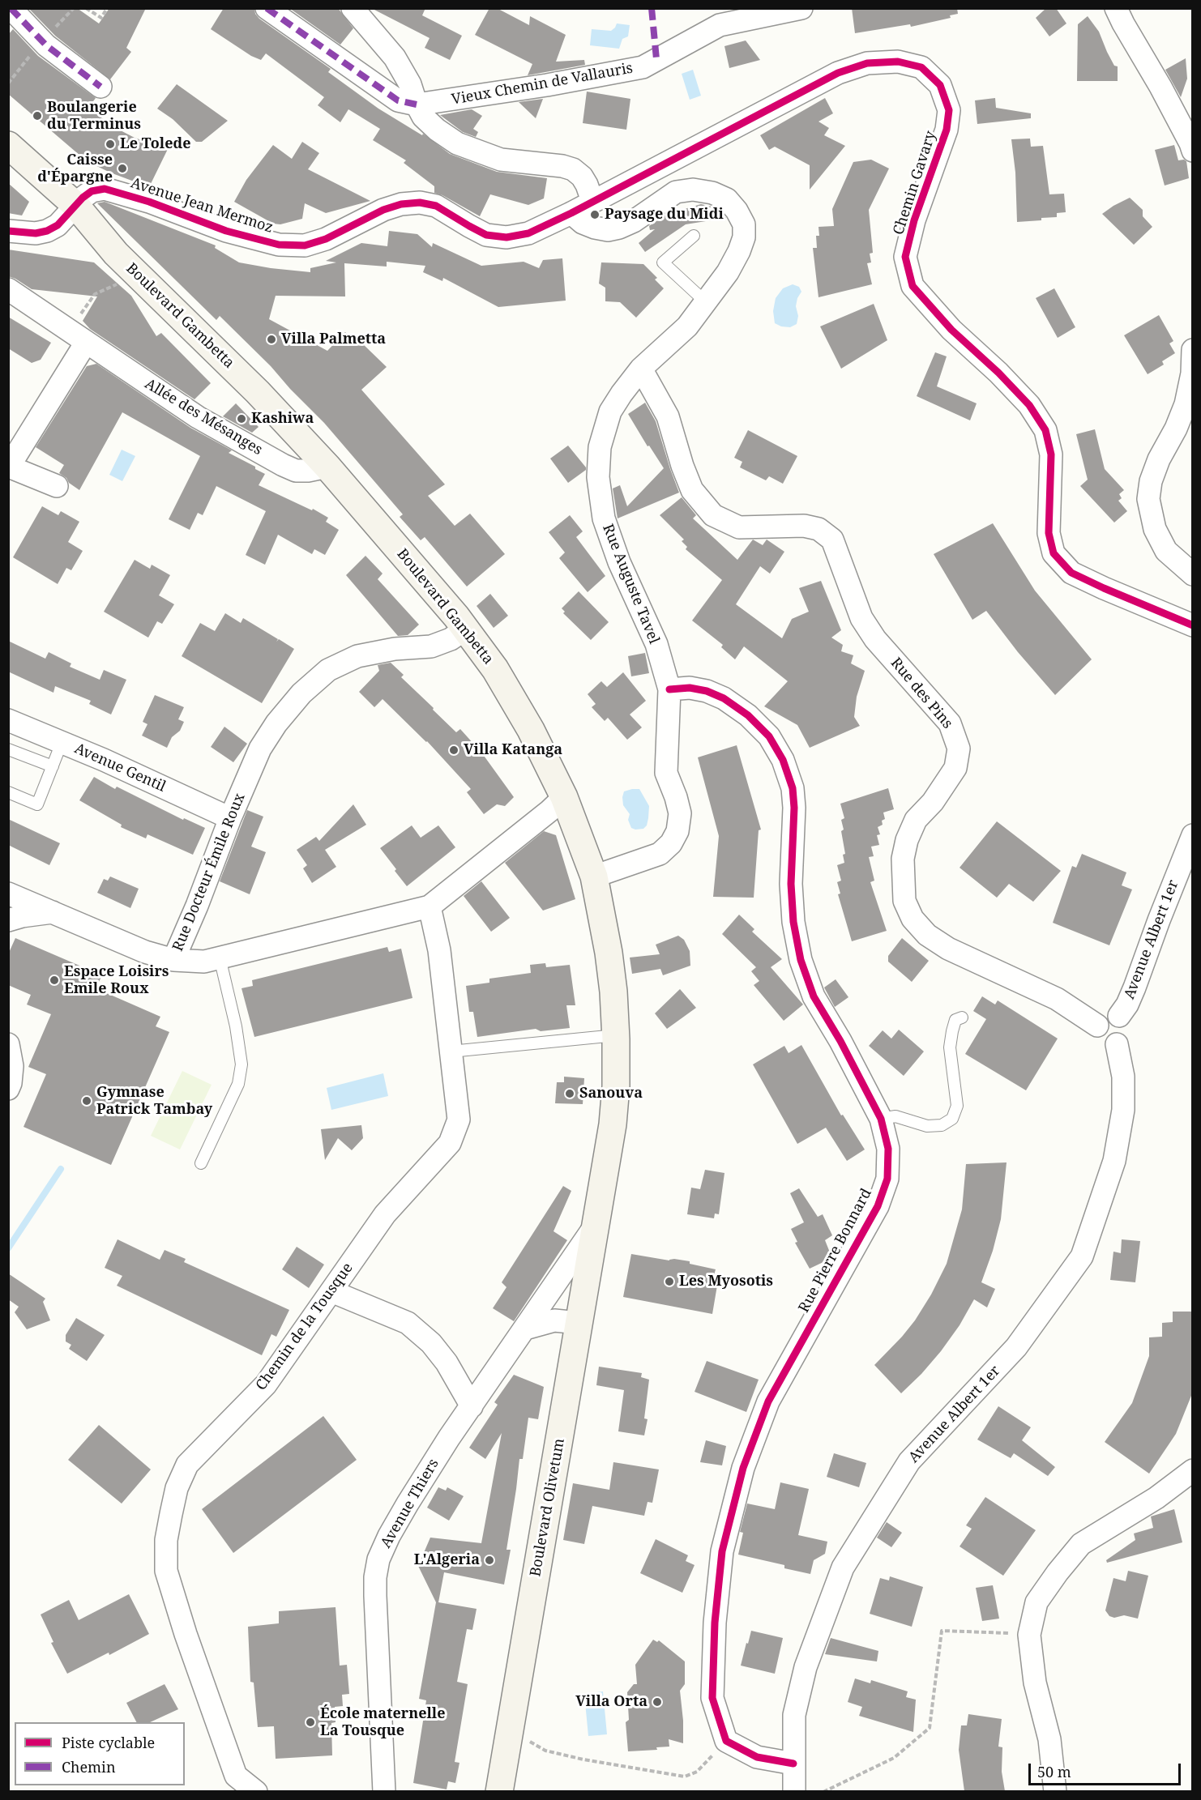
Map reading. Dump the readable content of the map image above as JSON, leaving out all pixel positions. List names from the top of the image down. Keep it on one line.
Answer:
{"streets":{"main road":["Boulevard Gambetta","Boulevard Olivetum"],"street":["Vieux Chemin de Vallauris","Chemin Gavary","Avenue Jean Mermoz","Allée des Mésanges","Rue Auguste Tavel","Rue des Pins","Avenue Gentil","Rue Docteur Émile Roux","Avenue Albert 1er","Rue Pierre Bonnard","Chemin de la Tousque","Avenue Thiers"]},"crossings":[["Chemin Gavary","Avenue Jean Mermoz"],["Avenue Jean Mermoz","Boulevard Gambetta"],["Avenue Jean Mermoz","Rue Auguste Tavel"],["Boulevard Gambetta","Allée des Mésanges"],["Boulevard Gambetta","Rue Auguste Tavel"],["Boulevard Gambetta","Rue Docteur Émile Roux"],["Boulevard Gambetta","Avenue Thiers"],["Boulevard Gambetta","Boulevard Olivetum"],["Rue Auguste Tavel","Rue des Pins"],["Rue Auguste Tavel","Rue Pierre Bonnard"],["Rue des Pins","Avenue Albert 1er"],["Avenue Gentil","Rue Docteur Émile Roux"],["Rue Docteur Émile Roux","Chemin de la Tousque"],["Avenue Thiers","Boulevard Olivetum"]],"places":["Boulangerie du Terminus","Le Tolede","Caisse d'Épargne","Paysage du Midi","Villa Palmetta","Kashiwa","Villa Katanga","Espace Loisirs Emile Roux","Sanouva","Gymnase Patrick Tambay","Les Myosotis","L'Algeria","Villa Orta","École maternelle La Tousque"],"legend":["Piste cyclable","Chemin"],"scale_bar":"50 m"}
